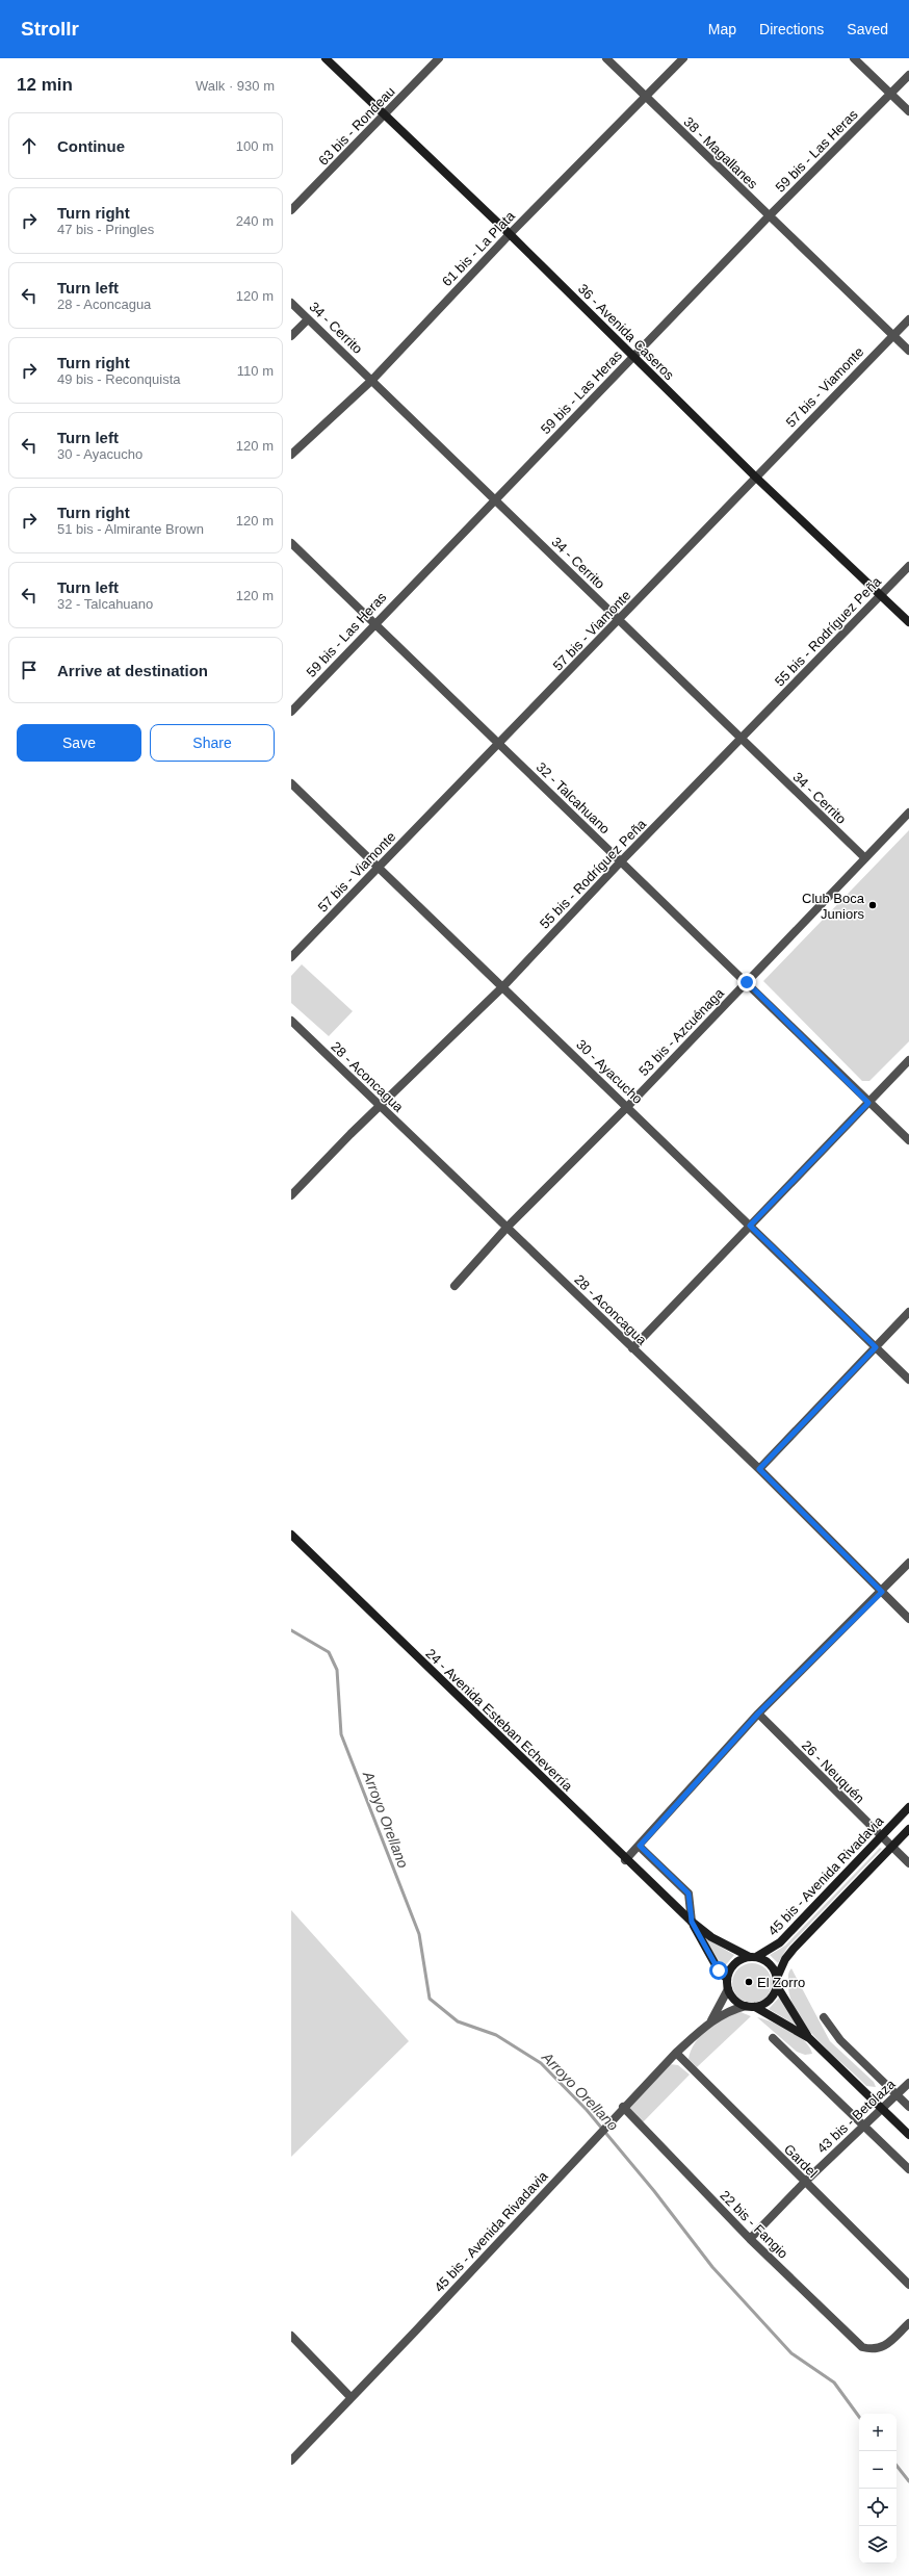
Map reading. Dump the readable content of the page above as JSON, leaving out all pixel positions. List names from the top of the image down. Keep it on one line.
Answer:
{"streets":{"main road":["36 - Avenida Caseros","24 - Avenida Esteban Echeverría","45 bis - Avenida Rivadavia"],"street":["63 bis - Rondeau","59 bis - Las Heras","38 - Magallanes","61 bis - La Plata","34 - Cerrito","57 bis - Viamonte","55 bis - Rodríguez Peña","32 - Talcahuano","53 bis - Azcuénaga","30 - Ayacucho","28 - Aconcagua","26 - Neuquén","43 bis - Betolaza","Gardel","22 bis - Fangio"]},"crossings":[["63 bis - Rondeau","36 - Avenida Caseros"],["59 bis - Las Heras","38 - Magallanes"],["59 bis - Las Heras","34 - Cerrito"],["59 bis - Las Heras","36 - Avenida Caseros"],["59 bis - Las Heras","32 - Talcahuano"],["38 - Magallanes","61 bis - La Plata"],["38 - Magallanes","57 bis - Viamonte"],["61 bis - La Plata","34 - Cerrito"],["61 bis - La Plata","36 - Avenida Caseros"],["34 - Cerrito","57 bis - Viamonte"],["34 - Cerrito","55 bis - Rodríguez Peña"],["34 - Cerrito","53 bis - Azcuénaga"],["36 - Avenida Caseros","57 bis - Viamonte"],["36 - Avenida Caseros","55 bis - Rodríguez Peña"],["57 bis - Viamonte","32 - Talcahuano"],["57 bis - Viamonte","30 - Ayacucho"],["55 bis - Rodríguez Peña","32 - Talcahuano"],["55 bis - Rodríguez Peña","30 - Ayacucho"],["55 bis - Rodríguez Peña","28 - Aconcagua"],["32 - Talcahuano","53 bis - Azcuénaga"],["53 bis - Azcuénaga","30 - Ayacucho"],["53 bis - Azcuénaga","28 - Aconcagua"],["24 - Avenida Esteban Echeverría","45 bis - Avenida Rivadavia"],["26 - Neuquén","45 bis - Avenida Rivadavia"],["45 bis - Avenida Rivadavia","Gardel"],["45 bis - Avenida Rivadavia","22 bis - Fangio"],["43 bis - Betolaza","Gardel"],["43 bis - Betolaza","22 bis - Fangio"]],"water":["Arroyo Orellano"],"places":["Club Boca Juniors","El Zorro"],"page":{"header":"Strollr","nav":["Map","Directions","Saved"],"heading":["12 min","Walk · 930 m"],"list":[["Continue","100 m"],["Turn right","47 bis - Pringles","240 m"],["Turn left","28 - Aconcagua","120 m"],["Turn right","49 bis - Reconquista","110 m"],["Turn left","30 - Ayacucho","120 m"],["Turn right","51 bis - Almirante Brown","120 m"],["Turn left","32 - Talcahuano","120 m"],"Arrive at destination"],"buttons":["Save","Share"],"map_buttons":["+","−"]}}
